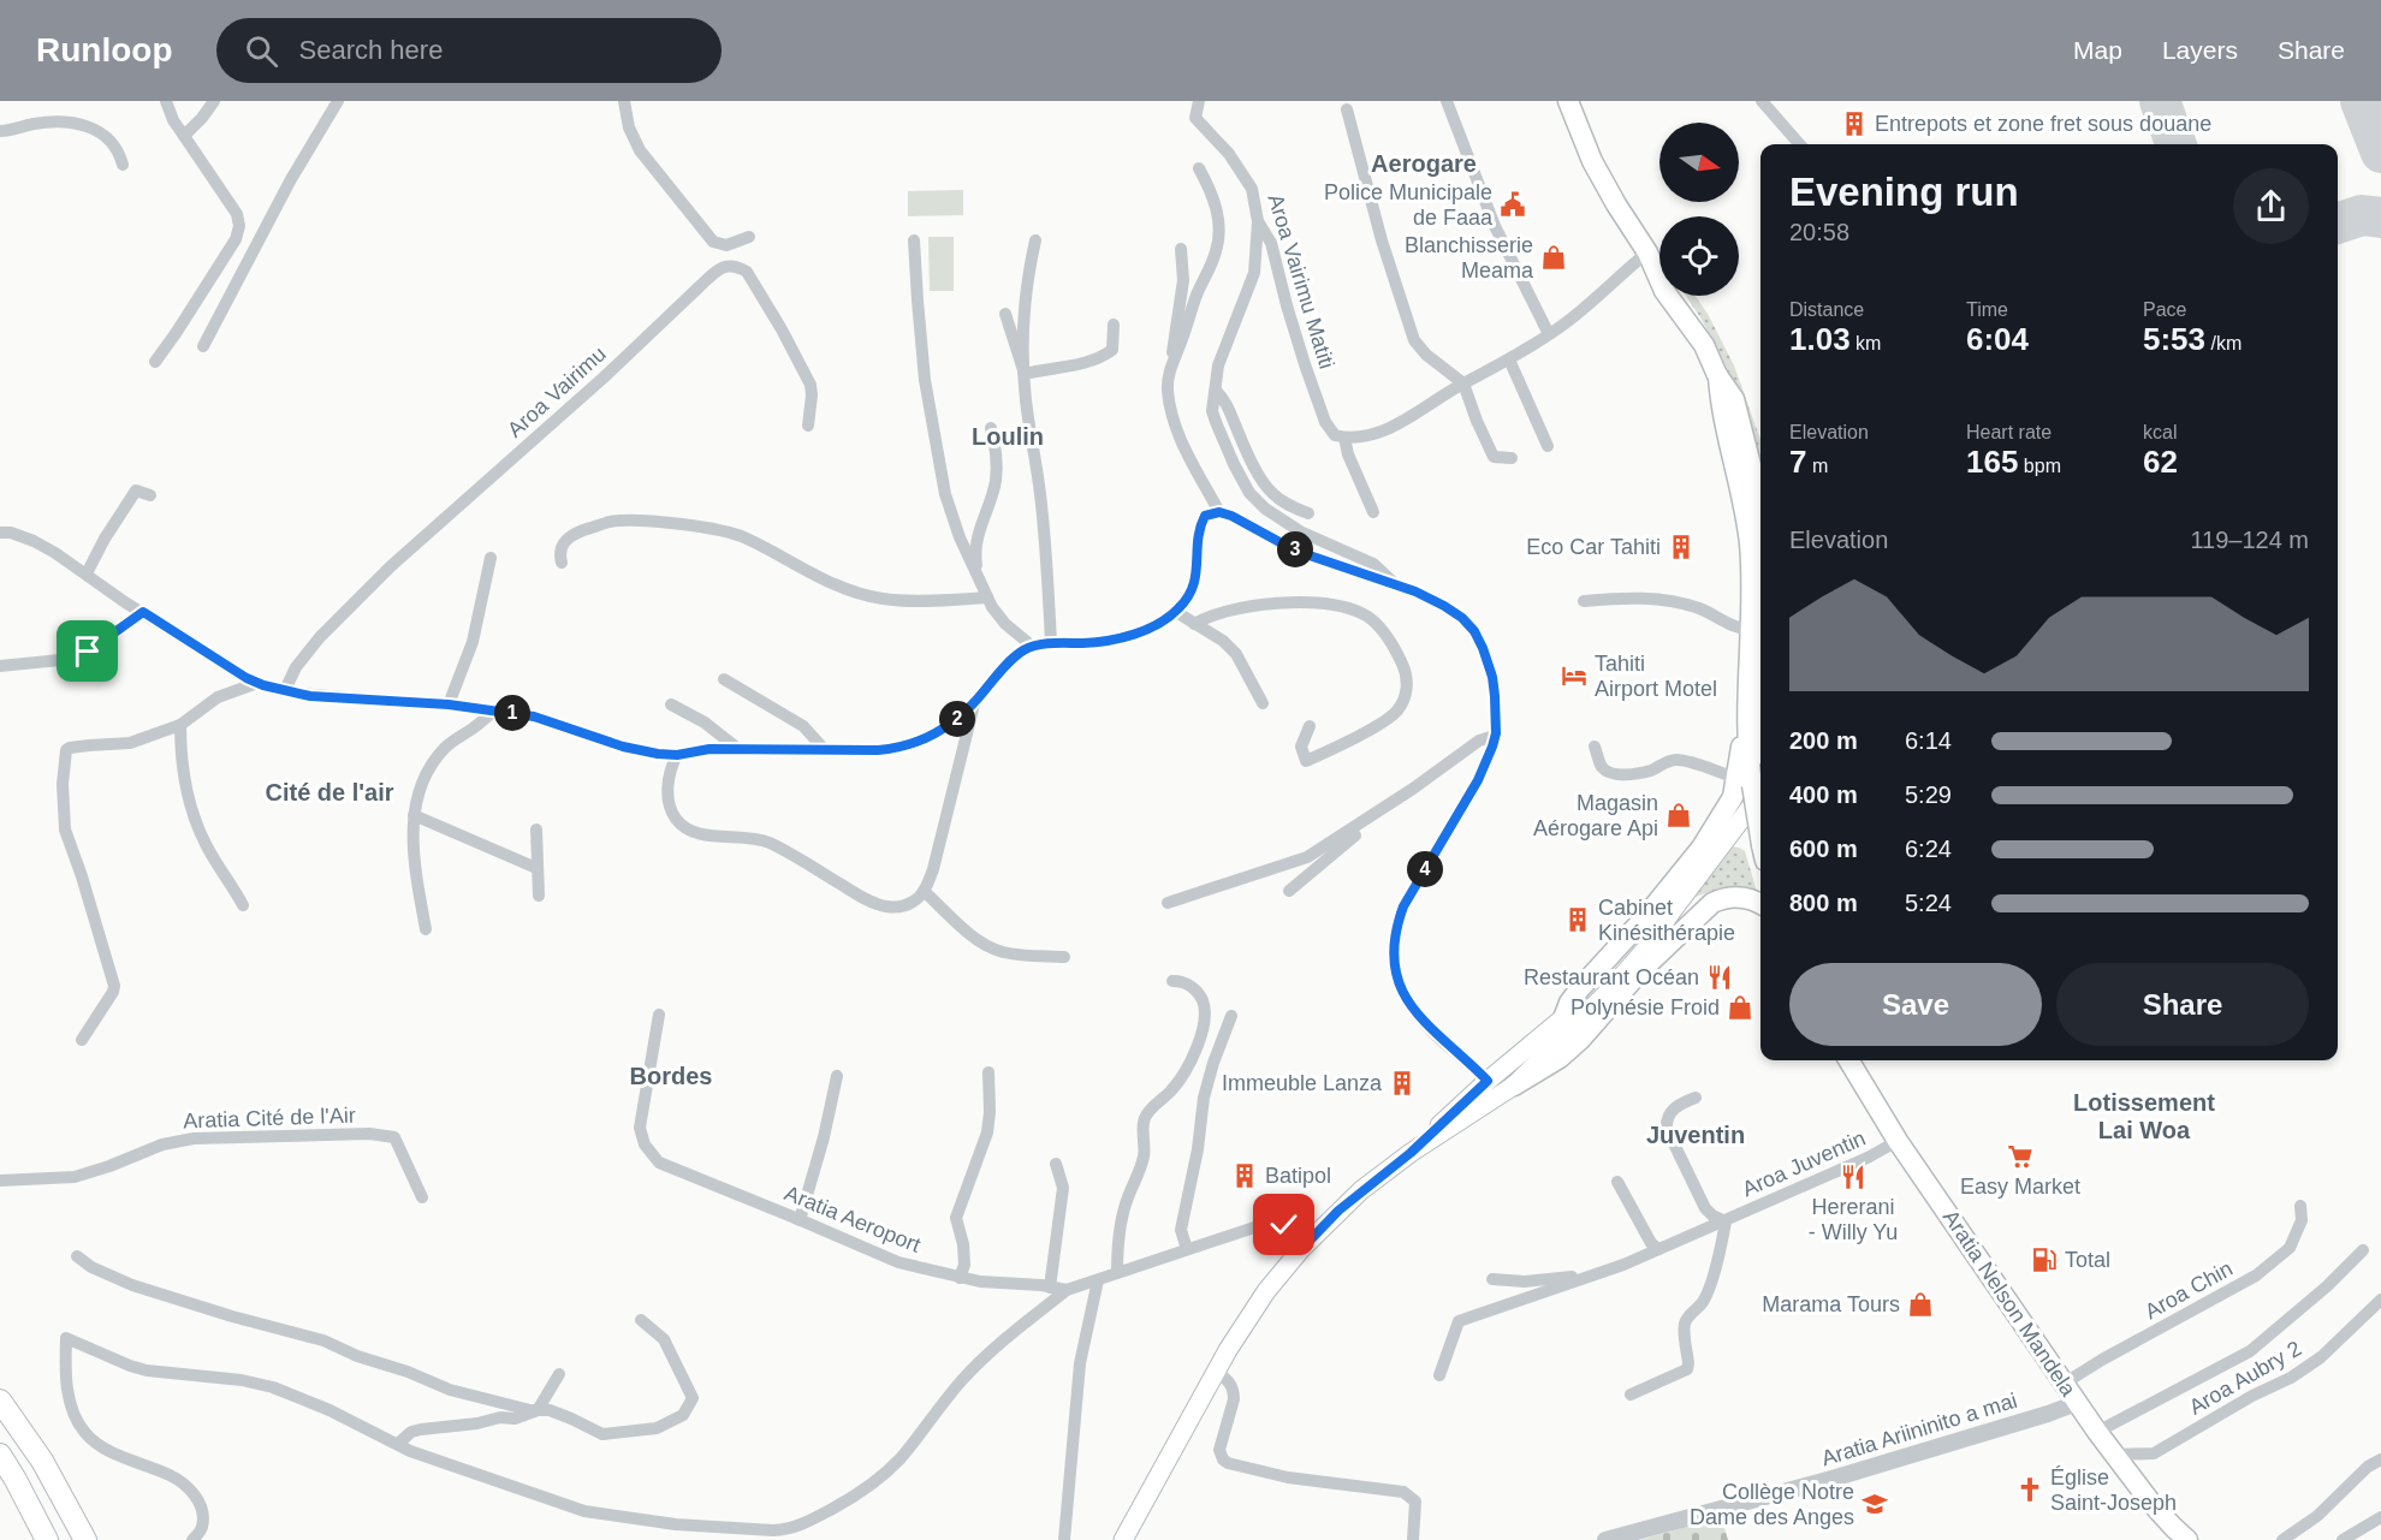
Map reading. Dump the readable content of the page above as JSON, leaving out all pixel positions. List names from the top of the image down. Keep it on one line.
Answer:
{"streets":{"main road":["Aratia Nelson Mandela"],"street":["Aroa Vairimu Matiti","Aroa Vairimu","Aratia Cité de l'Air","Aroa Juventin","Aratia Aeroport","Aroa Chin","Aroa Aubry 2","Aratia Ariininito a mai"]},"crossings":[["Aroa Juventin","Aratia Nelson Mandela"],["Aroa Chin","Aratia Nelson Mandela"],["Aratia Nelson Mandela","Aroa Aubry 2"],["Aratia Nelson Mandela","Aratia Ariininito a mai"]],"districts":["Aerogare","Loulin","Cité de l'air","Bordes","Lotissement Lai Woa","Juventin"],"places":{"building":["Entrepots et zone fret sous douane","Eco Car Tahiti","Cabinet Kinésithérapie","Immeuble Lanza","Batipol"],"public building":["Police Municipale de Faaa"],"shop":["Blanchisserie Meama","Magasin Aérogare Api","Polynésie Froid","Marama Tours"],"hotel":["Tahiti Airport Motel"],"restaurant":["Restaurant Océan","Hererani - Willy Yu"],"supermarket":["Easy Market"],"fuel station":["Total"],"church":["Église Saint-Joseph"],"school or university":["Collège Notre Dame des Anges"]},"north":"right","page":{"header":"Runloop","search":"Search here","nav":["Map","Layers","Share"],"heading":["Evening run","20:58"],"stats":[["Distance","1.03 km"],["Time","6:04"],["Pace","5:53 /km"],["Elevation","7 m"],["Heart rate","165 bpm"],["kcal","62"]],"chart":["Elevation","119–124 m"],"pins":["3","1","2","4"],"list":[{"name":"200 m","note":"6:14"},{"name":"400 m","note":"5:29"},{"name":"600 m","note":"6:24"},{"name":"800 m","note":"5:24"}],"buttons":["Save","Share"]}}
